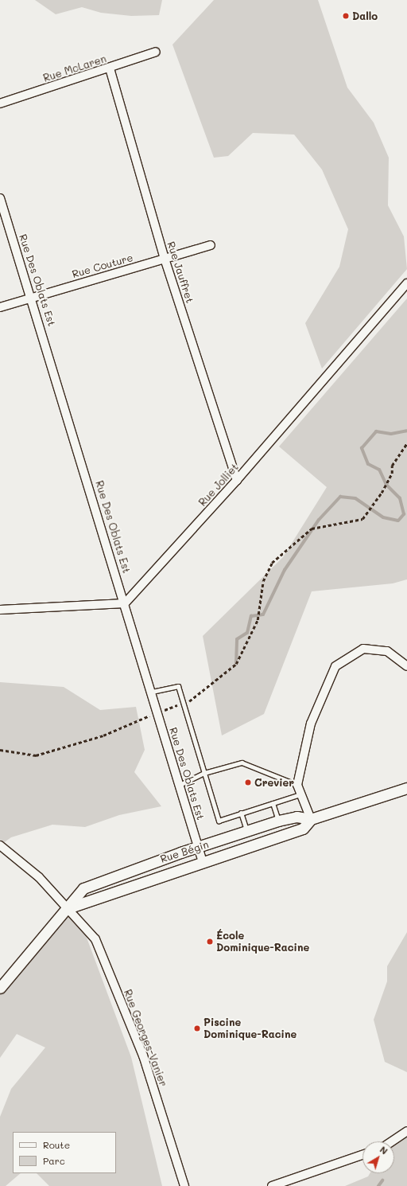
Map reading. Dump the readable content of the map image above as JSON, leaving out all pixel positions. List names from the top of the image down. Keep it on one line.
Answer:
{"streets":{"street":["Rue McLaren","Rue Couture","Rue Jauffret","Rue Des Oblats Est","Rue Jolliet","Rue Bégin","Rue Georges-Vanier"]},"crossings":[["Rue McLaren","Rue Jauffret"],["Rue Couture","Rue Jauffret"],["Rue Couture","Rue Des Oblats Est"],["Rue Jauffret","Rue Jolliet"],["Rue Des Oblats Est","Rue Jolliet"],["Rue Des Oblats Est","Rue Bégin"],["Rue Bégin","Rue Georges-Vanier"]],"places":["Dallo","Crevier","École Dominique-Racine","Piscine Dominique-Racine"],"legend":["Route","Parc"],"north":"top right"}
